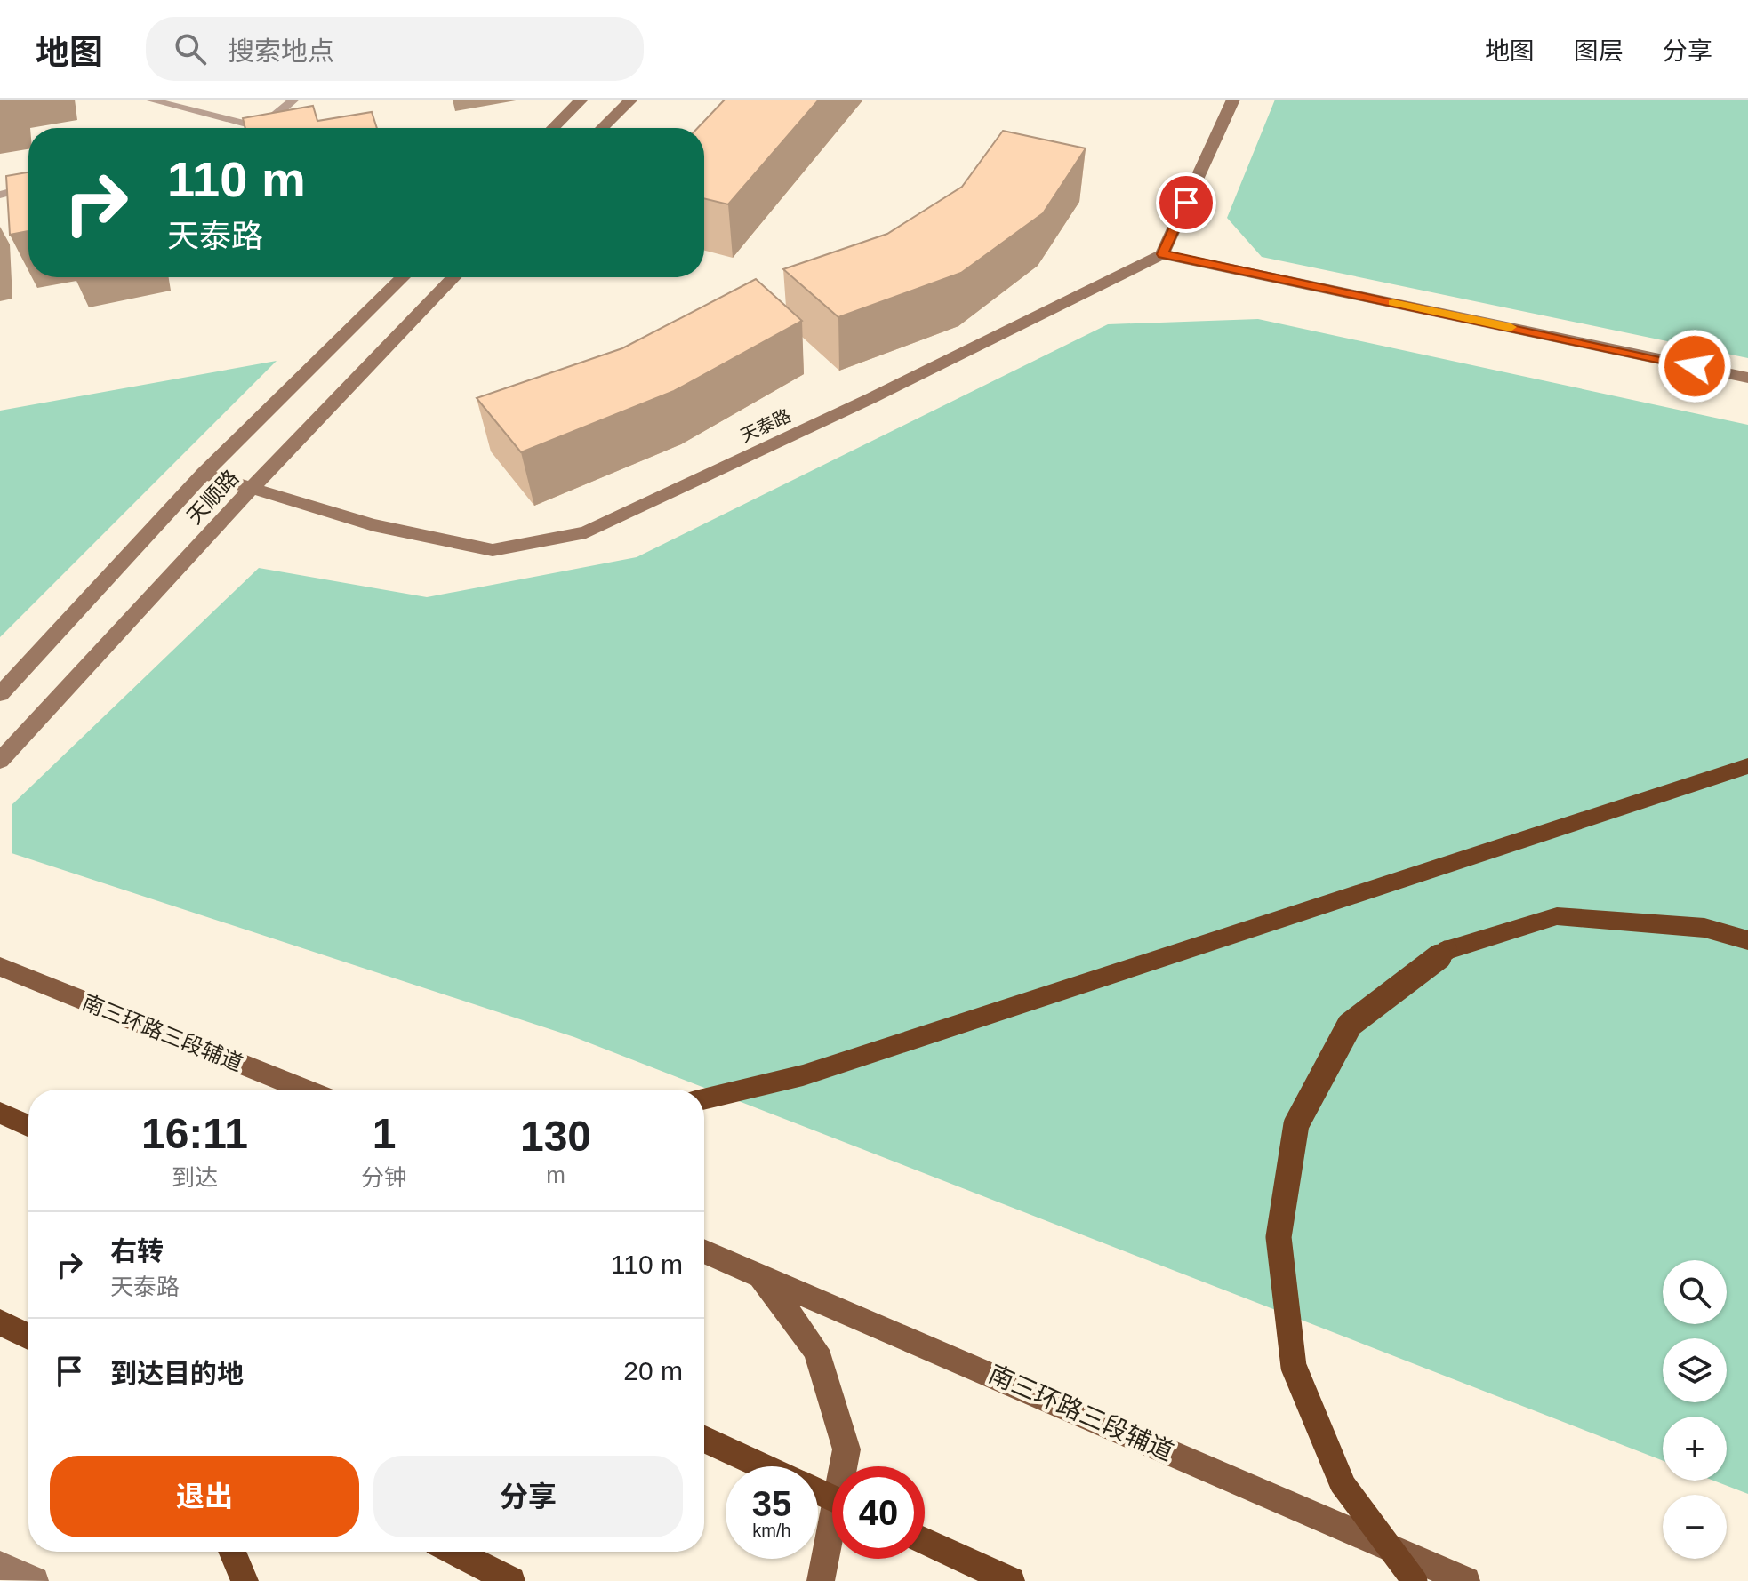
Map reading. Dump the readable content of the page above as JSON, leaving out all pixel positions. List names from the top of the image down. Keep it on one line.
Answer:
{"streets":{"main road":["南三环路三段辅道"],"street":["天泰路","天顺路"]},"crossings":[["天泰路","天顺路"]],"page":{"header":"地图","search":"搜索地点","nav":["地图","图层","分享"],"turn":["110 m","天泰路"],"eta":["16:11","到达","1","分钟","130","m"],"list":[{"name":"右转","note":"天泰路","value":"110 m"},{"name":"到达目的地","value":"20 m"}],"map_buttons":["+","−"],"buttons":["退出","分享"],"speed":"35 km/h","limit":"40"}}
